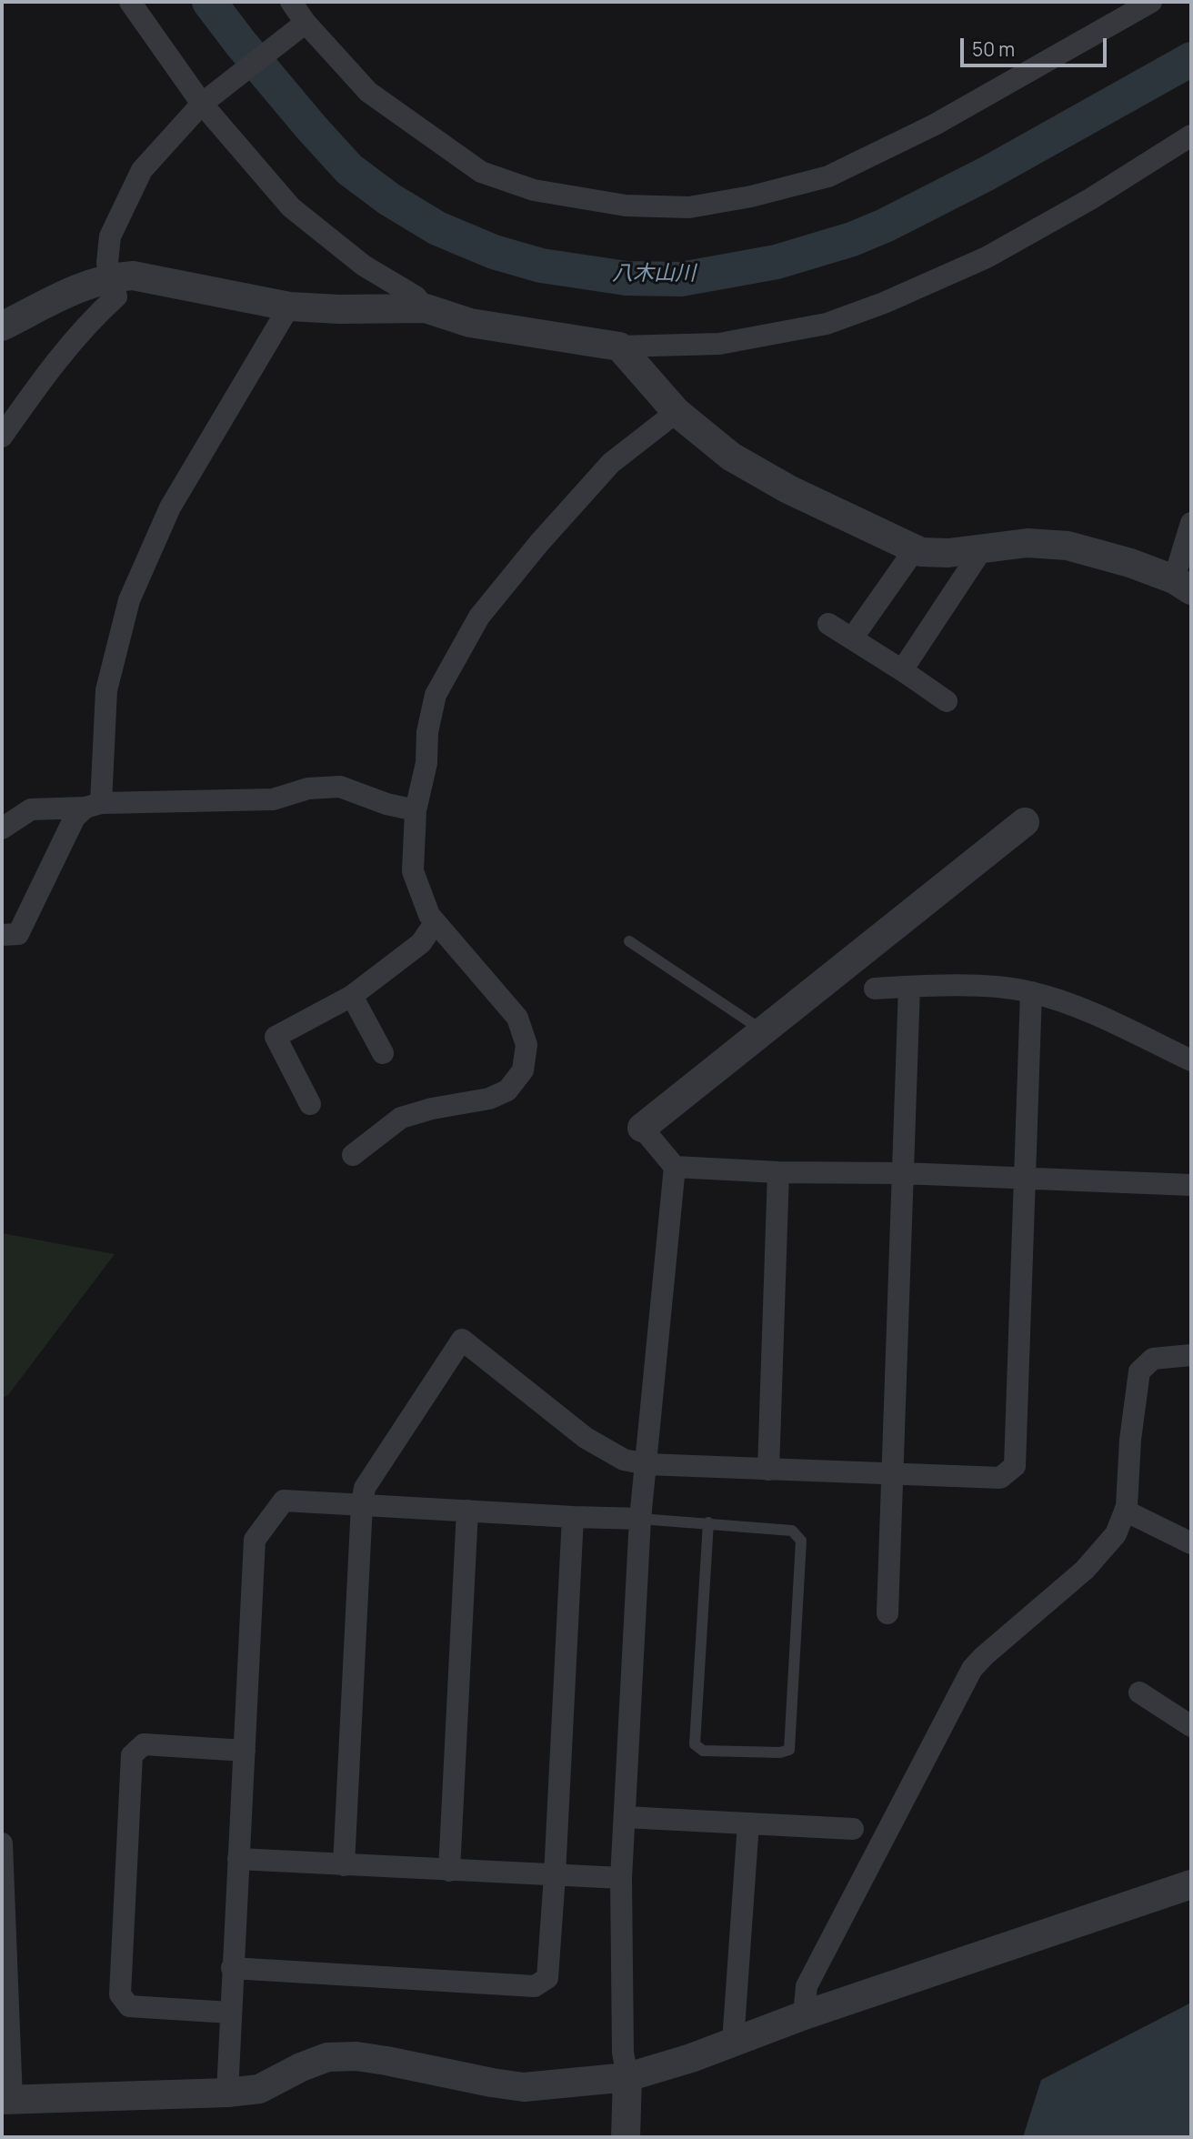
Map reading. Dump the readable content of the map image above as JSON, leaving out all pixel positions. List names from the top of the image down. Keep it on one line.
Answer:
{"water":["八木山川"],"scale_bar":"50 m"}
